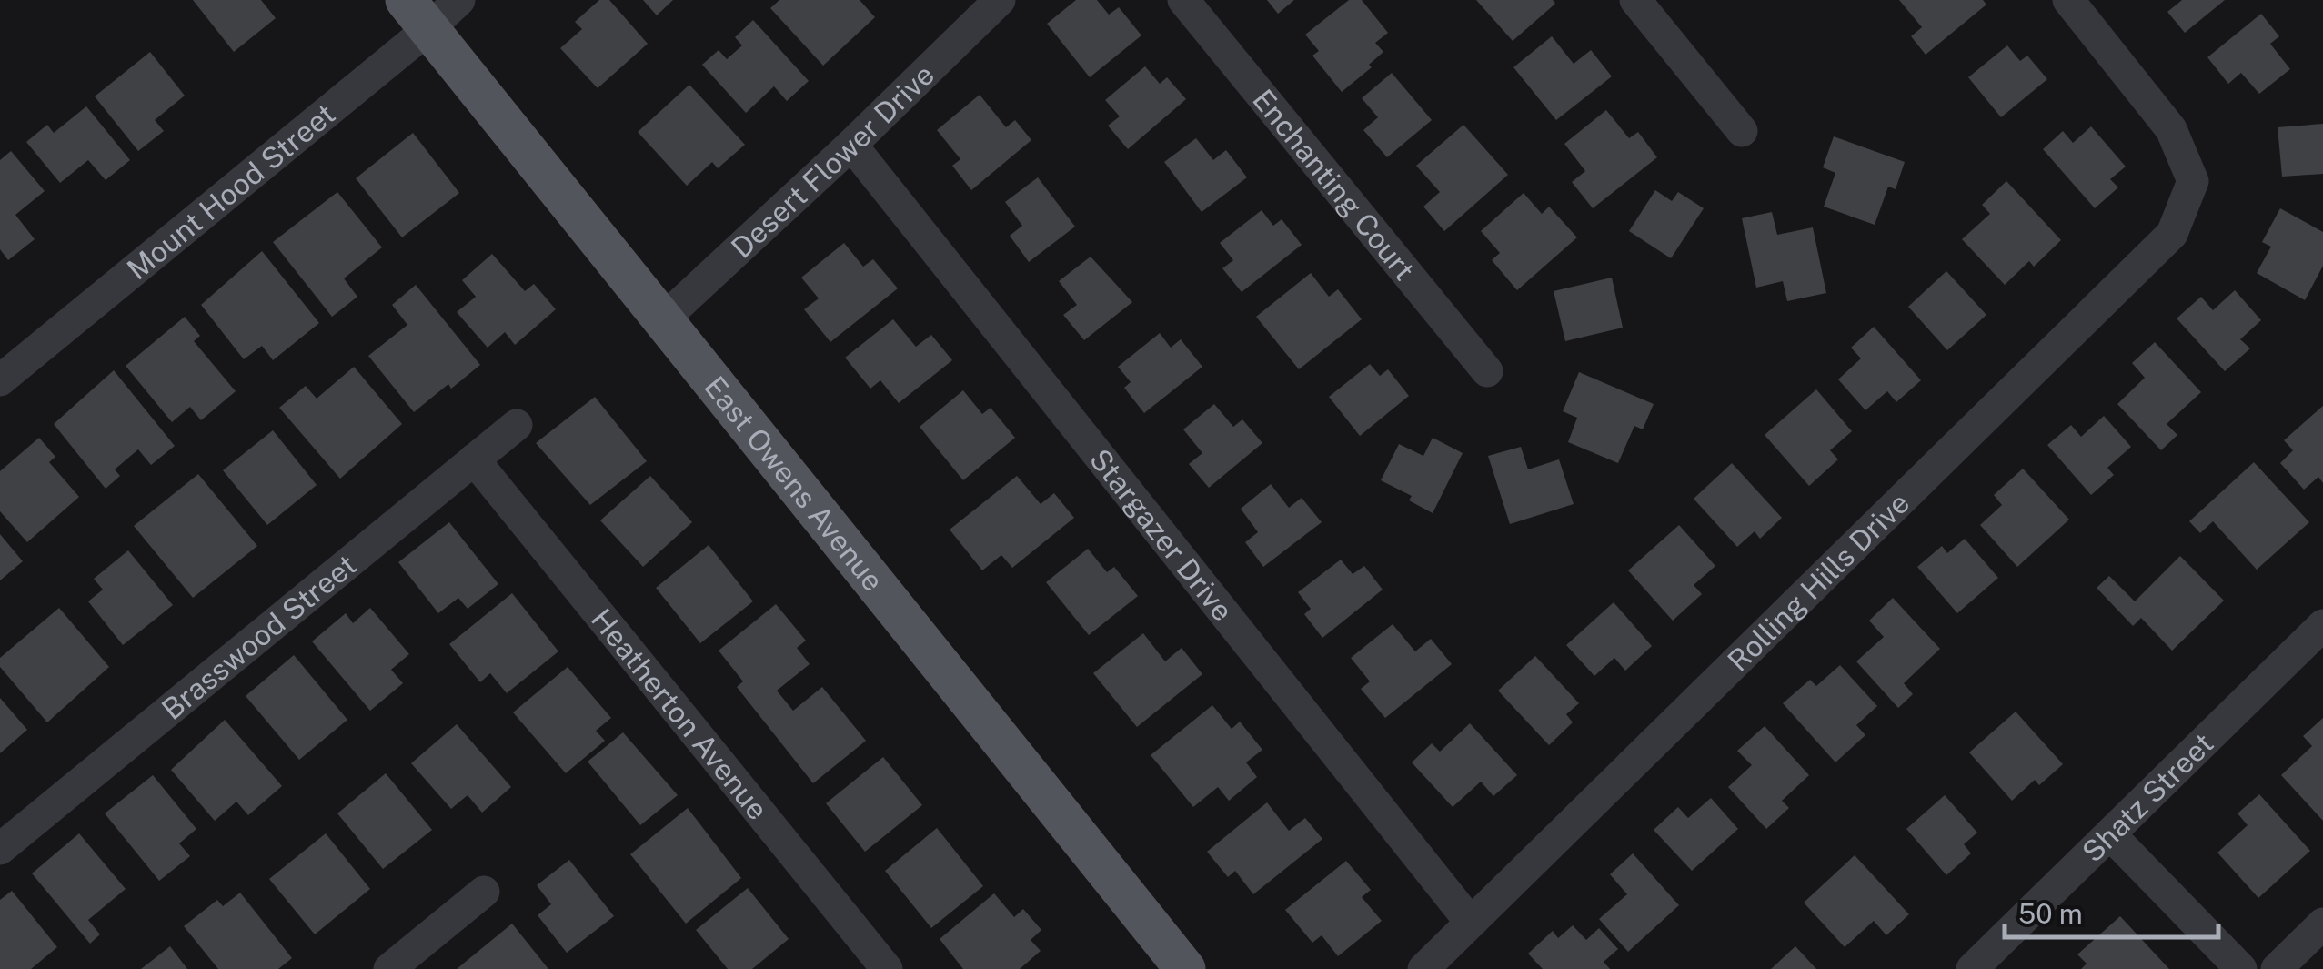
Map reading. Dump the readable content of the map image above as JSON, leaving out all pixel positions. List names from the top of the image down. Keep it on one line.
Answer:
{"streets":{"main road":["East Owens Avenue"],"street":["Desert Flower Drive","Enchanting Court","Mount Hood Street","Stargazer Drive","Rolling Hills Drive","Brasswood Street","Heatherton Avenue","Shatz Street"]},"crossings":[["Desert Flower Drive","East Owens Avenue"],["Desert Flower Drive","Stargazer Drive"],["Mount Hood Street","East Owens Avenue"],["Stargazer Drive","Rolling Hills Drive"],["Brasswood Street","Heatherton Avenue"]],"scale_bar":"50 m"}
